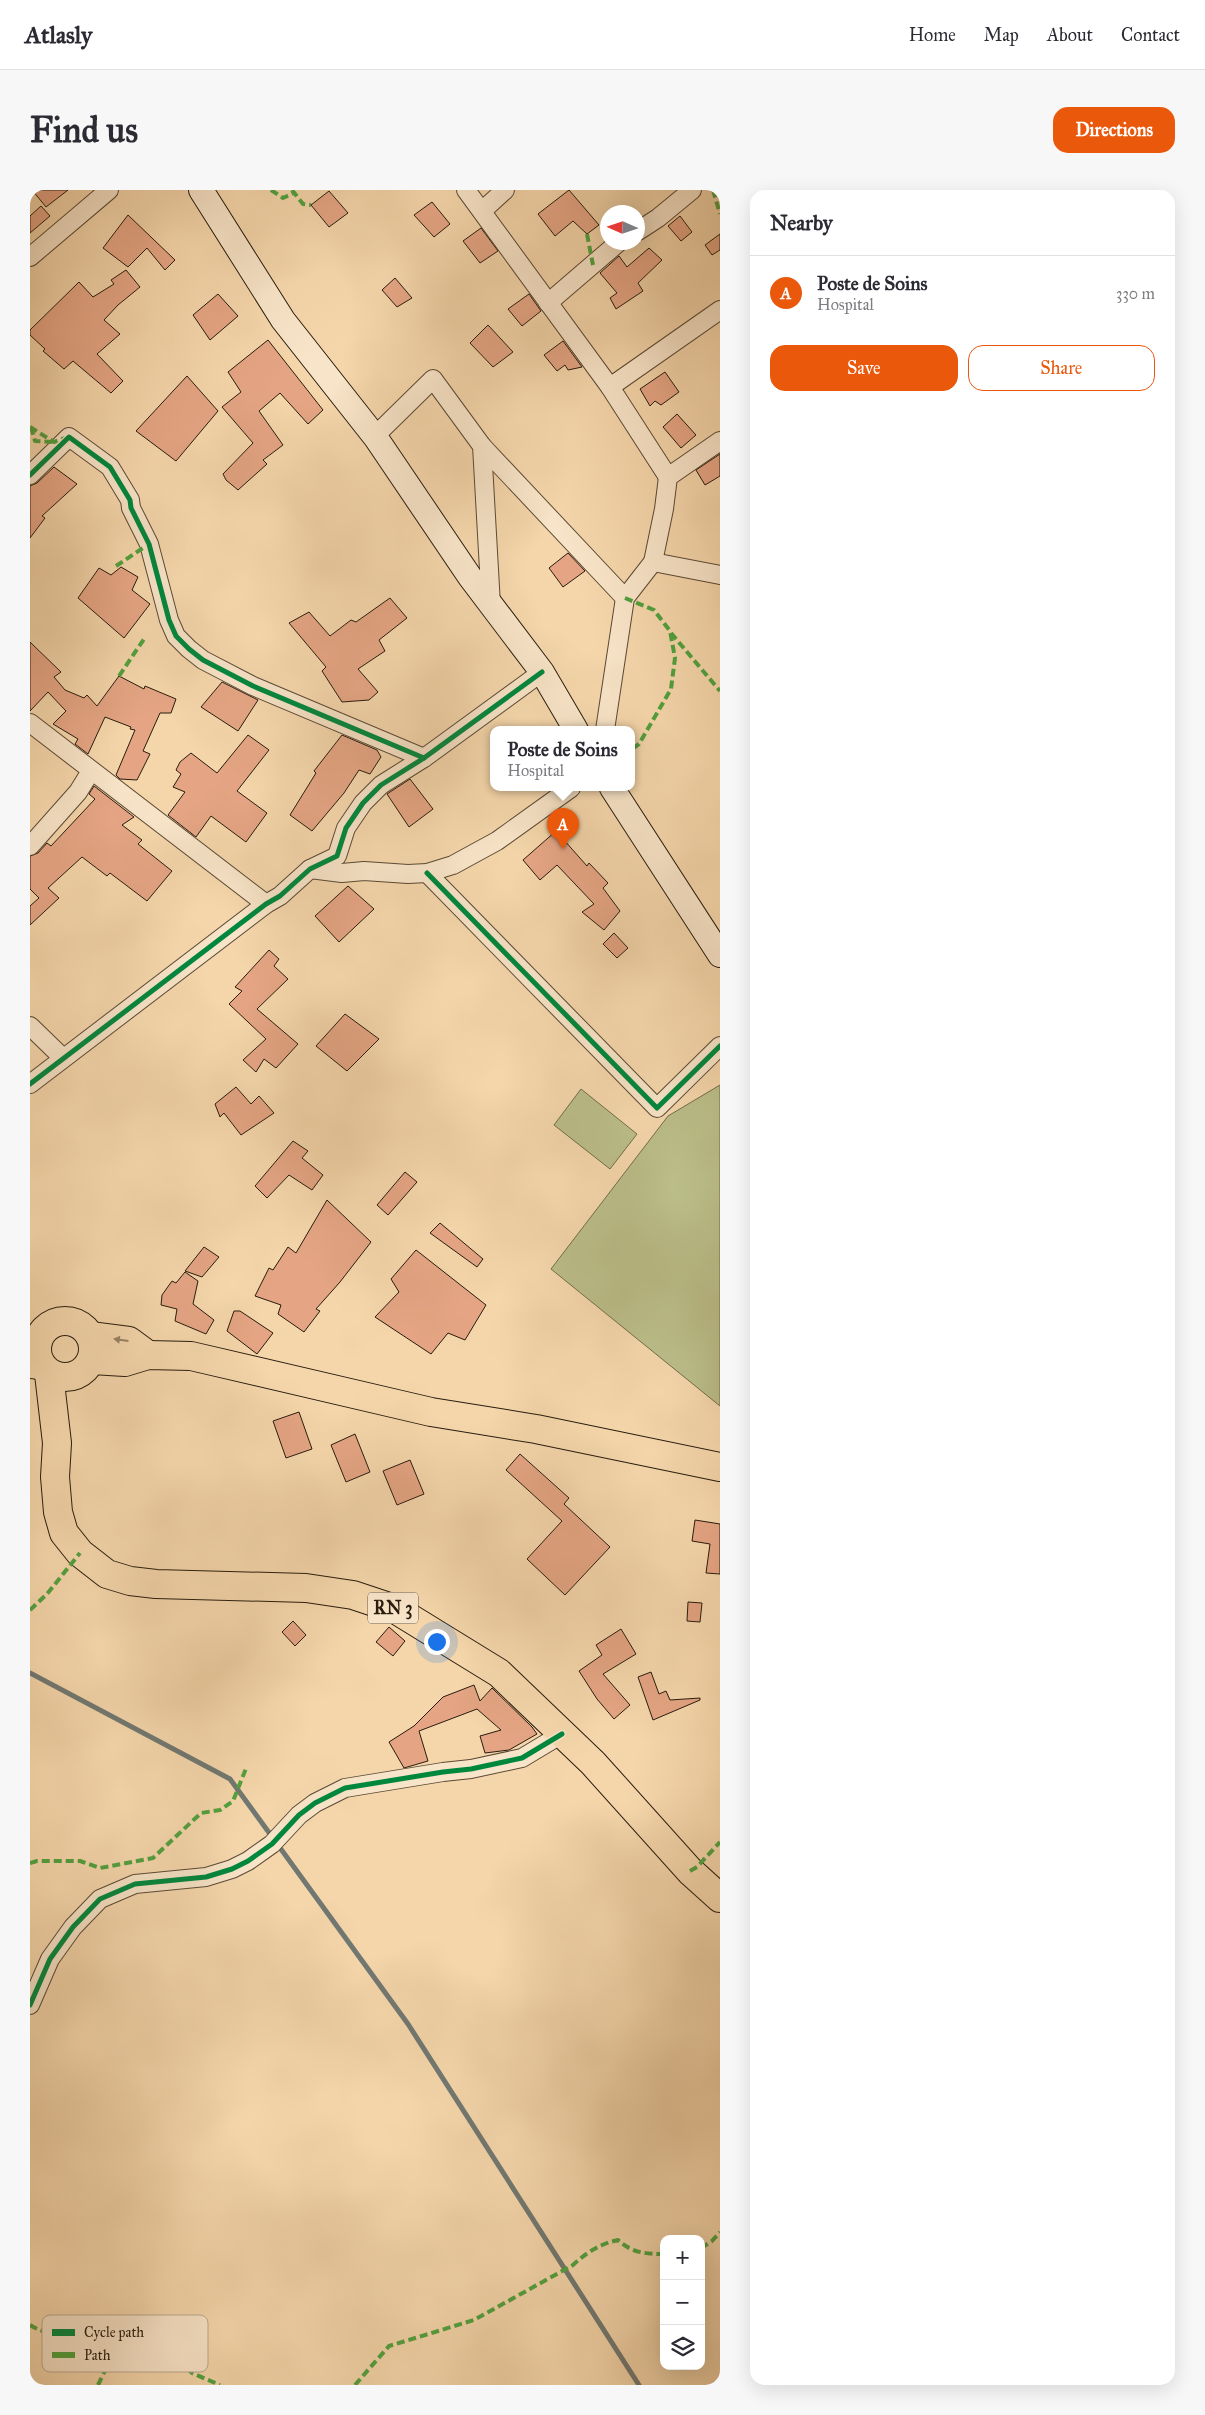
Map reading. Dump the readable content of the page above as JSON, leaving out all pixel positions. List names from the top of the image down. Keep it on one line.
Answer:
{"streets":{"highway":["RN 3"]},"legend":["Cycle path","Path"],"north":"left","page":{"header":"Atlasly","nav":["Home","Map","About","Contact"],"buttons":["Directions",["Save","Share"]],"title":"Find us","heading":"Nearby","list":[{"mark":"A","name":"Poste de Soins","note":"Hospital","value":"330 m"}],"popup":["Poste de Soins","Hospital"],"pins":"A","map_buttons":["+","−"]}}
